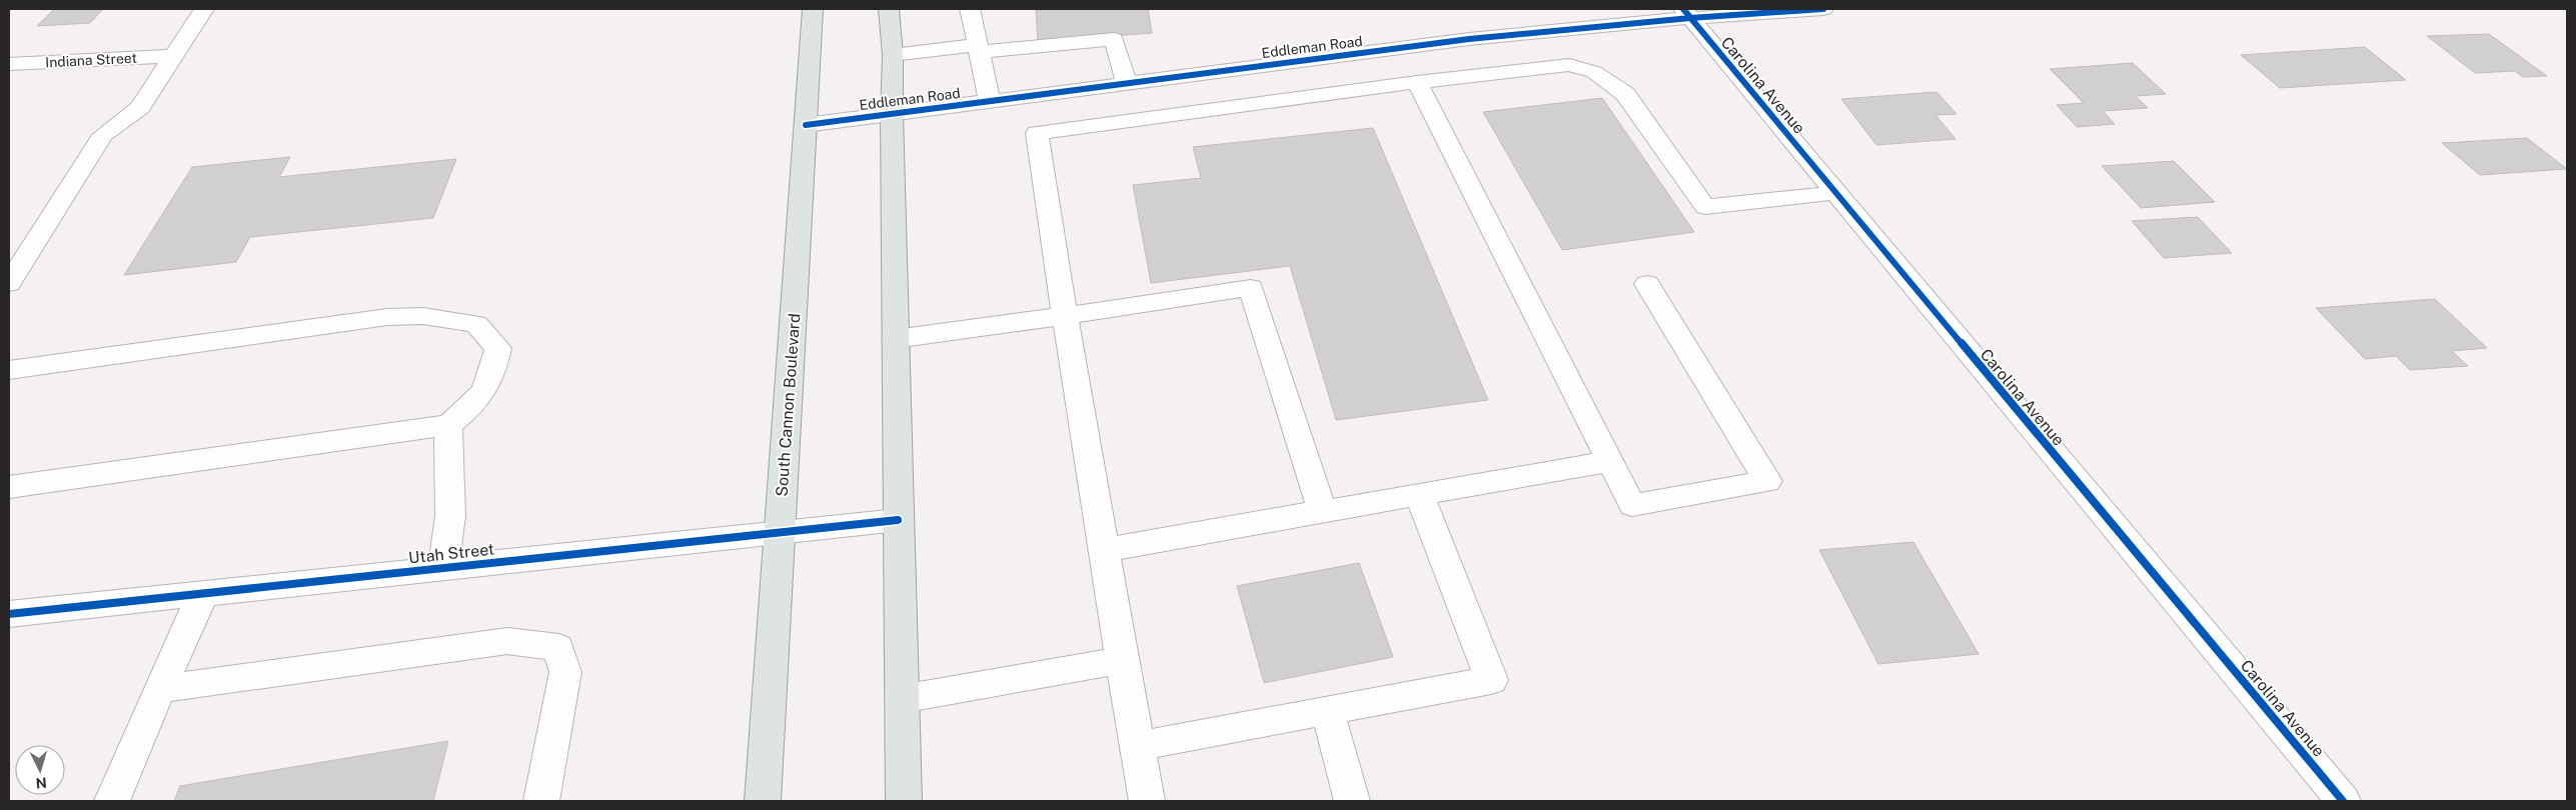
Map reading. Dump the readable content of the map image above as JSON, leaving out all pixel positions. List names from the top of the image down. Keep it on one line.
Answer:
{"streets":{"main road":["South Cannon Boulevard"],"street":["Eddleman Road","Indiana Street","Carolina Avenue","Utah Street"]},"crossings":[["Eddleman Road","Carolina Avenue"],["Eddleman Road","South Cannon Boulevard"],["South Cannon Boulevard","Utah Street"]],"north":"bottom"}
